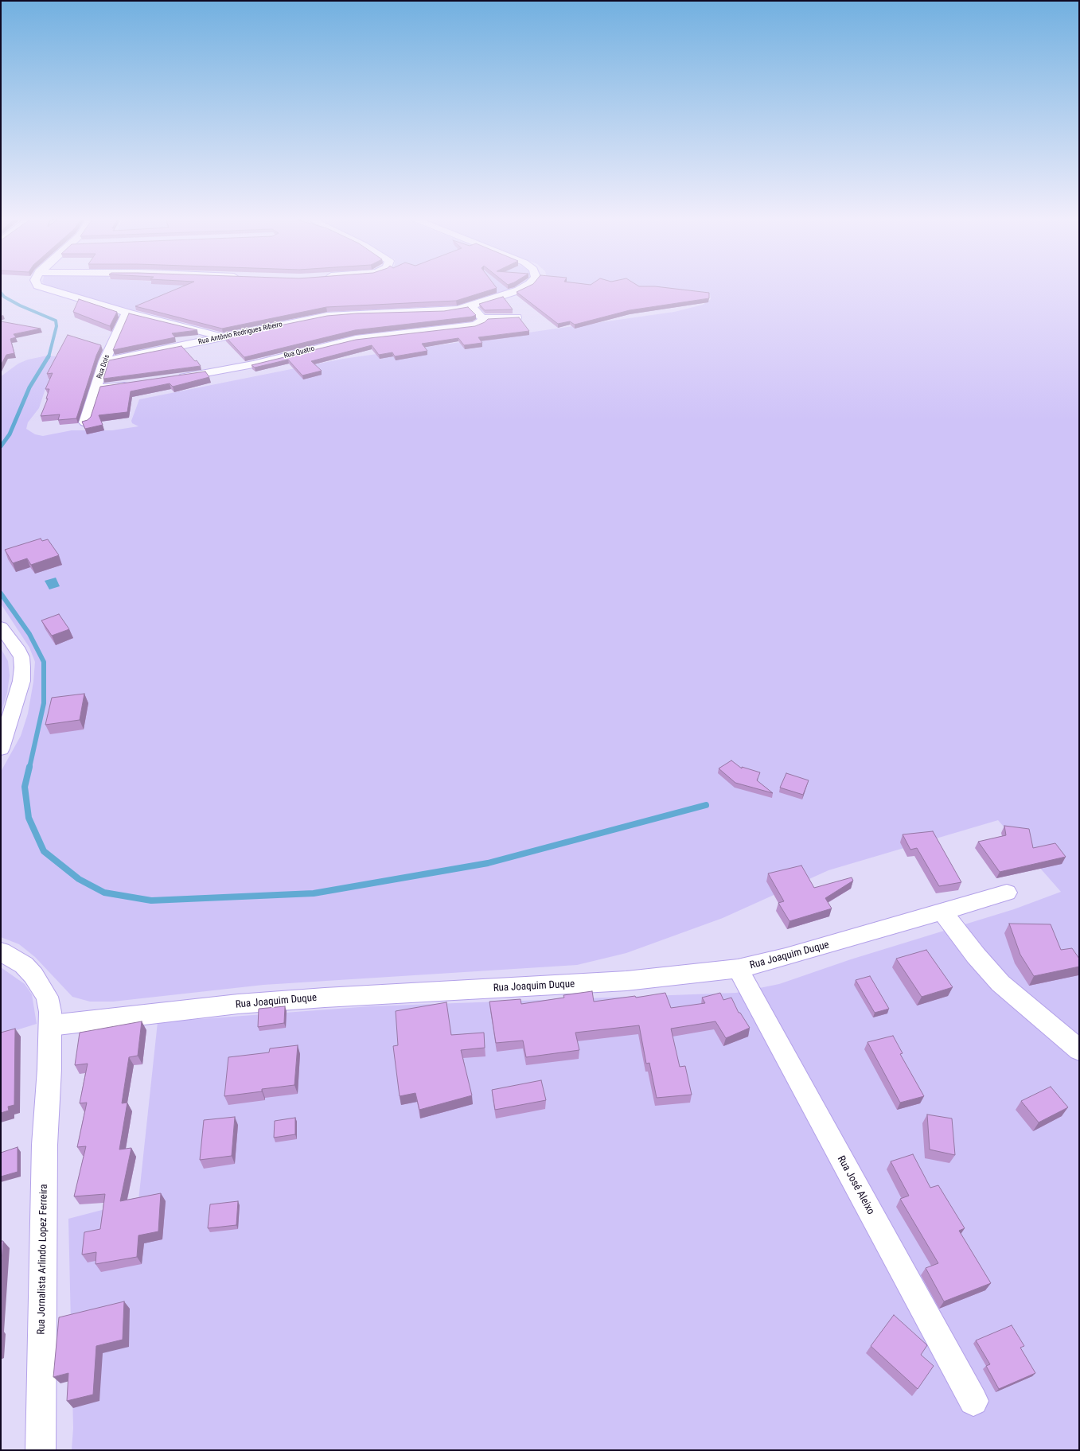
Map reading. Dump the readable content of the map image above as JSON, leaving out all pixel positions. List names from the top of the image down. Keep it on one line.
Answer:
{"streets":{"street":["Rua Antônio Rodrigues Ribeiro","Rua Quatro","Rua Dois","Rua Joaquim Duque","Rua José Aleixo","Rua Jornalista Arlindo Lopez Ferreira"]},"crossings":[["Rua Antônio Rodrigues Ribeiro","Rua Dois"],["Rua Joaquim Duque","Rua José Aleixo"],["Rua Joaquim Duque","Rua Jornalista Arlindo Lopez Ferreira"]]}
